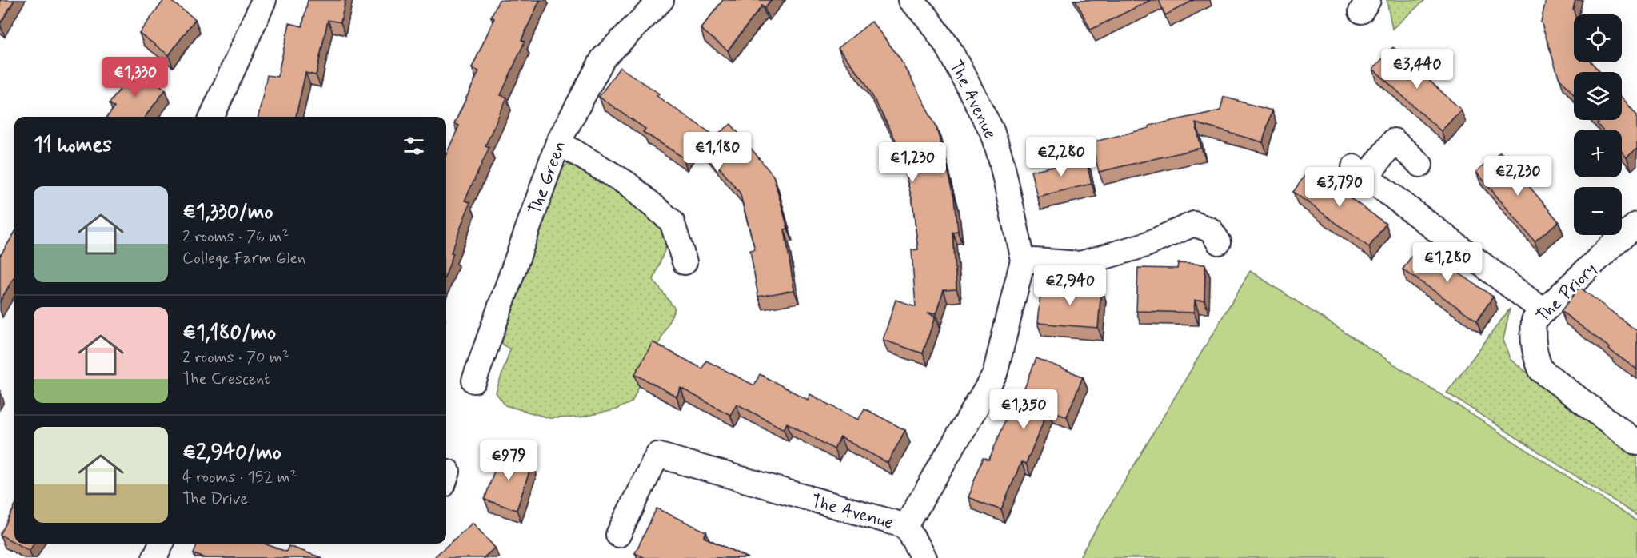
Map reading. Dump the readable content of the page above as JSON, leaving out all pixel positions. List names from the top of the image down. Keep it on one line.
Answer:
{"streets":{"street":["The Avenue","The Green","The Priory"]},"page":{"map_buttons":["+","−"],"price":["€3,440","€1,330","€1,180","€2,280","€1,230","€2,230","€3,790","€1,280","€2,940","€1,350","€979"],"heading":"11 homes","list":[{"name":"€1,330/mo","note":"2 rooms · 76 m² · College Farm Glen"},{"name":"€1,180/mo","note":"2 rooms · 70 m² · The Crescent"},{"name":"€2,940/mo","note":"4 rooms · 152 m² · The Drive"}]}}
